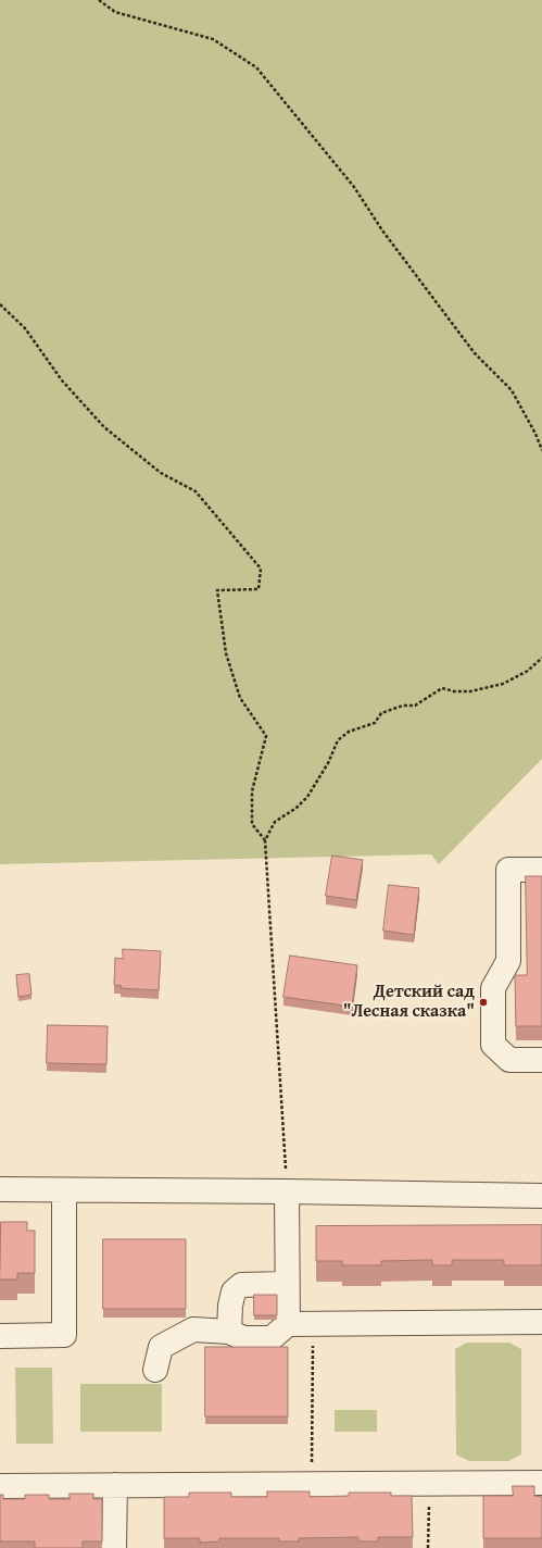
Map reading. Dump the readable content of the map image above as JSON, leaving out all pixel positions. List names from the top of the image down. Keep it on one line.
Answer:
{"places":["Детский сад \"Лесная сказка\""]}
